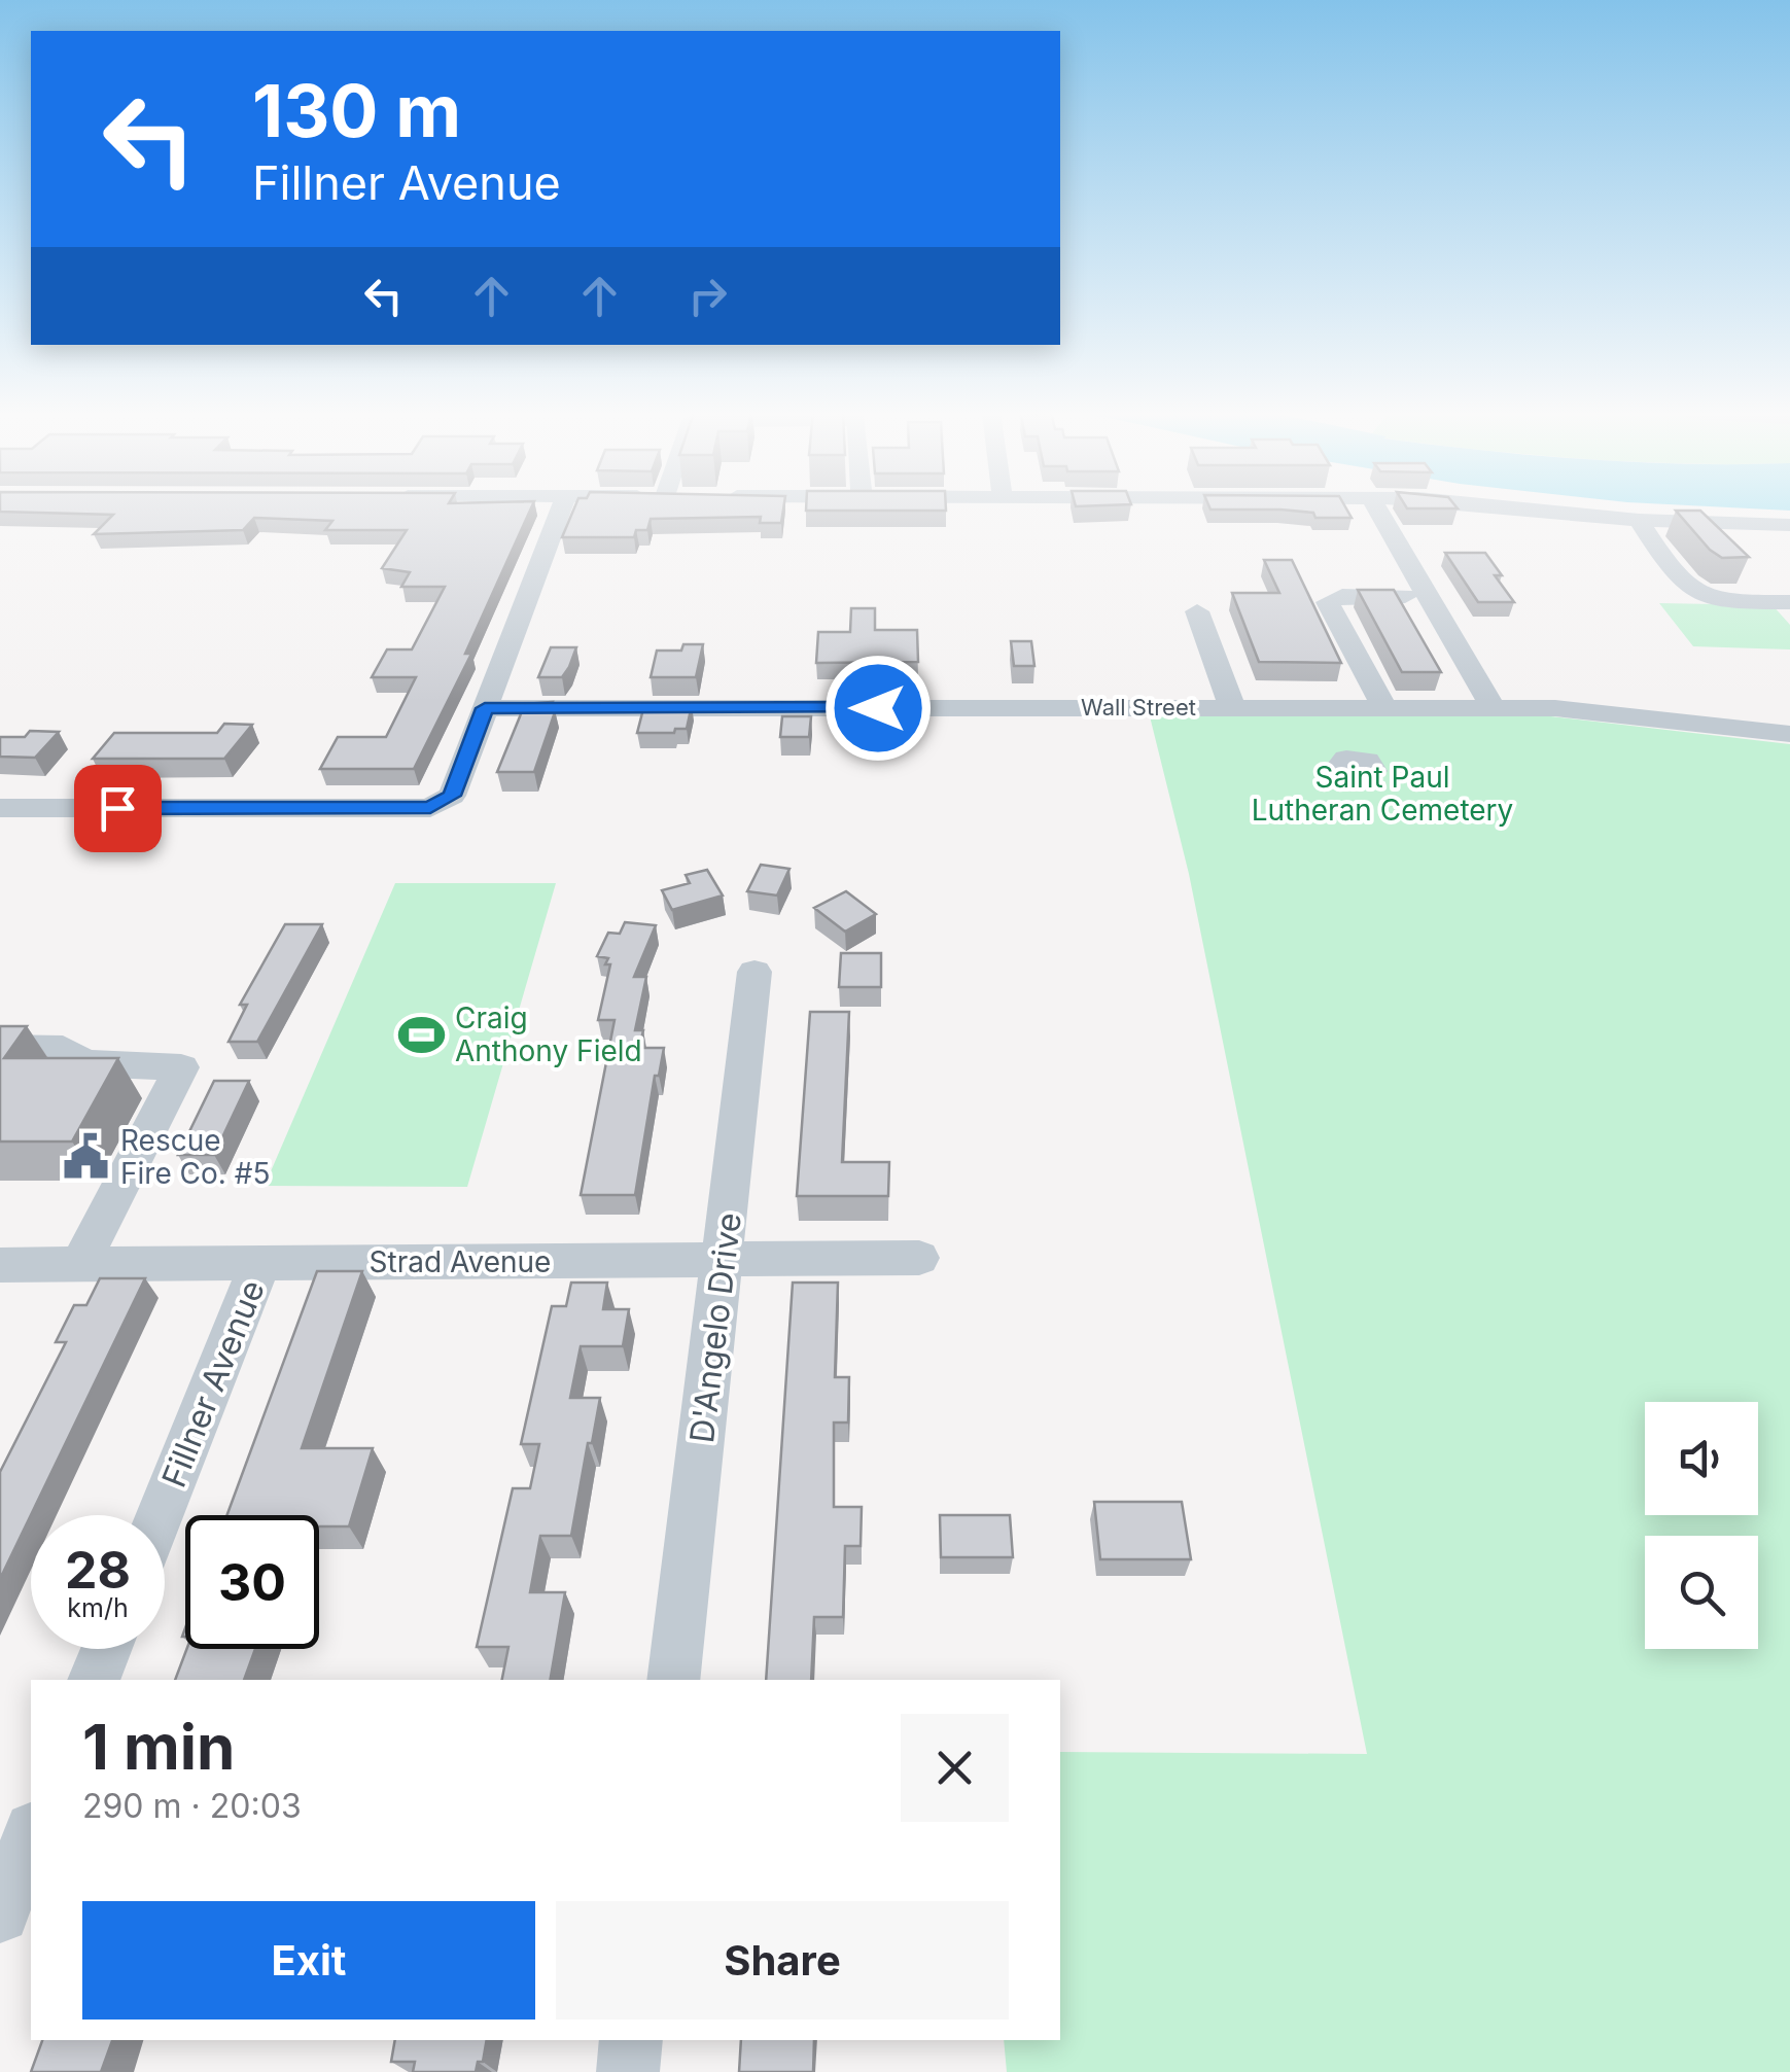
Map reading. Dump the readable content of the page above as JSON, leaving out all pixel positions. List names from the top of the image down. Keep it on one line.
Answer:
{"streets":{"street":["Wall Street","Strad Avenue","D'Angelo Drive","Fillner Avenue"]},"crossings":[["Strad Avenue","D'Angelo Drive"],["Strad Avenue","Fillner Avenue"]],"parks":["Saint Paul Lutheran Cemetery"],"places":{"sports":["Craig Anthony Field"],"public building":["Rescue Fire Co. #5"]},"page":{"turn":["130 m","Fillner Avenue"],"speed":"28 km/h","limit":"30","heading":["1 min","290 m · 20:03"],"buttons":["Exit","Share"]}}
